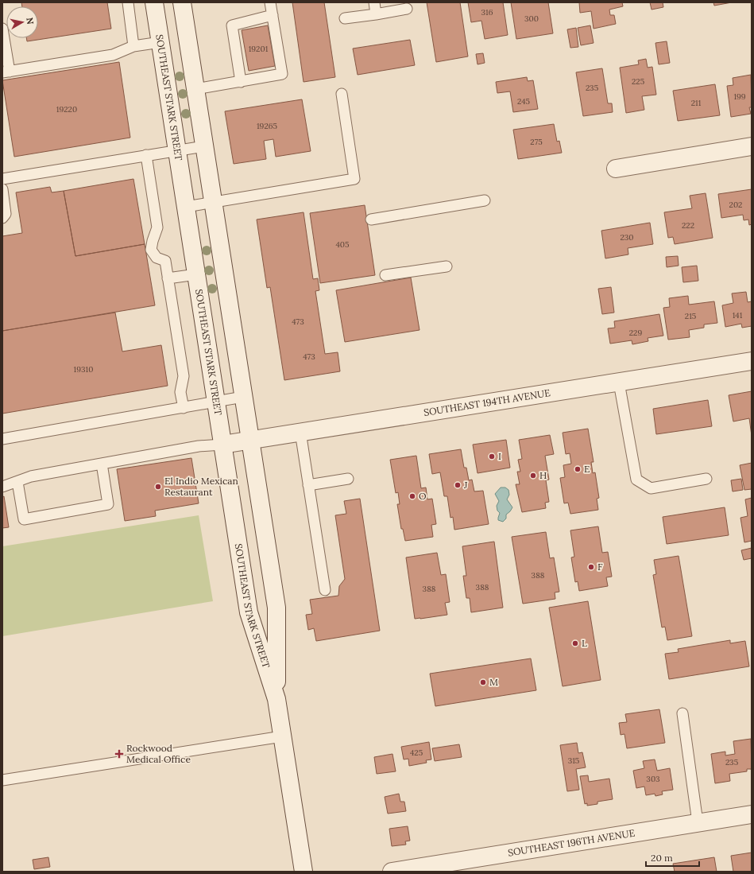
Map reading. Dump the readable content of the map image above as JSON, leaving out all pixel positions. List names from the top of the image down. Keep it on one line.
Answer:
{"streets":{"main road":["SOUTHEAST STARK STREET","SOUTHEAST 194TH AVENUE","SOUTHEAST 196TH AVENUE"]},"crossings":[["SOUTHEAST STARK STREET","SOUTHEAST 194TH AVENUE"]],"places":{"other":["I","E","H","J","El Indio Mexican Restaurant","O","F","L","M"],"health":["Rockwood Medical Office"]},"house_numbers":["316","300","19201","225","235","199","245","211","19220","19265","275","202","222","230","405","141","215","473","229","473","19310","388","388","388","425","315","235","303"],"scale_bar":"20 m","north":"right"}
